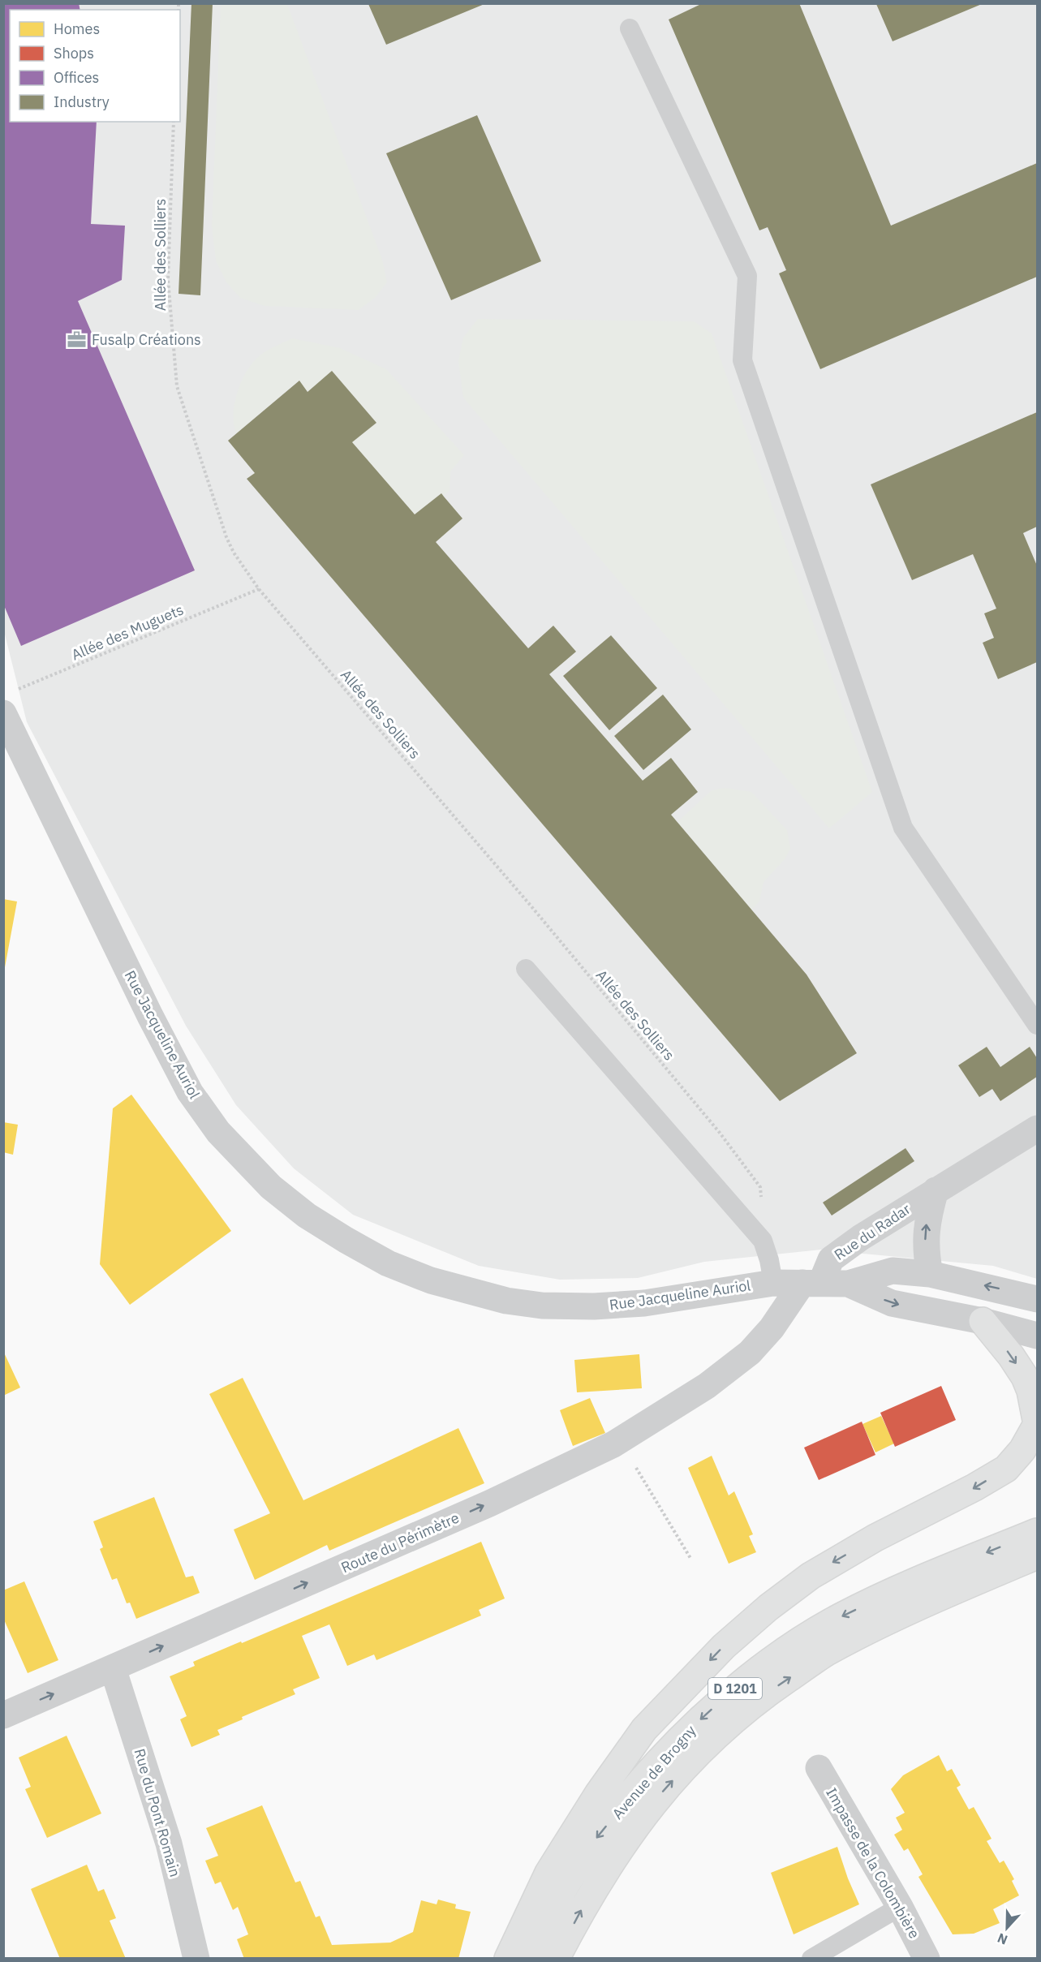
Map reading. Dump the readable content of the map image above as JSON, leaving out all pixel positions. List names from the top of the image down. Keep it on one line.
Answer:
{"streets":{"highway":["D 1201","Avenue de Brogny"],"street":["Rue Jacqueline Auriol","Rue du Radar","Route du Périmètre","Rue du Pont Romain","Impasse de la Colombière"],"path":["Allée des Solliers","Allée des Muguets"]},"crossings":[["Allée des Solliers","Allée des Muguets"],["Allée des Muguets","Rue Jacqueline Auriol"],["Rue Jacqueline Auriol","Rue du Radar"],["Rue Jacqueline Auriol","Route du Périmètre"],["Rue du Radar","Route du Périmètre"],["Route du Périmètre","Rue du Pont Romain"]],"one_way":["Route du Périmètre"],"places":{"office":["Fusalp Créations"]},"legend":["Homes","Shops","Offices","Industry"],"north":"bottom"}
